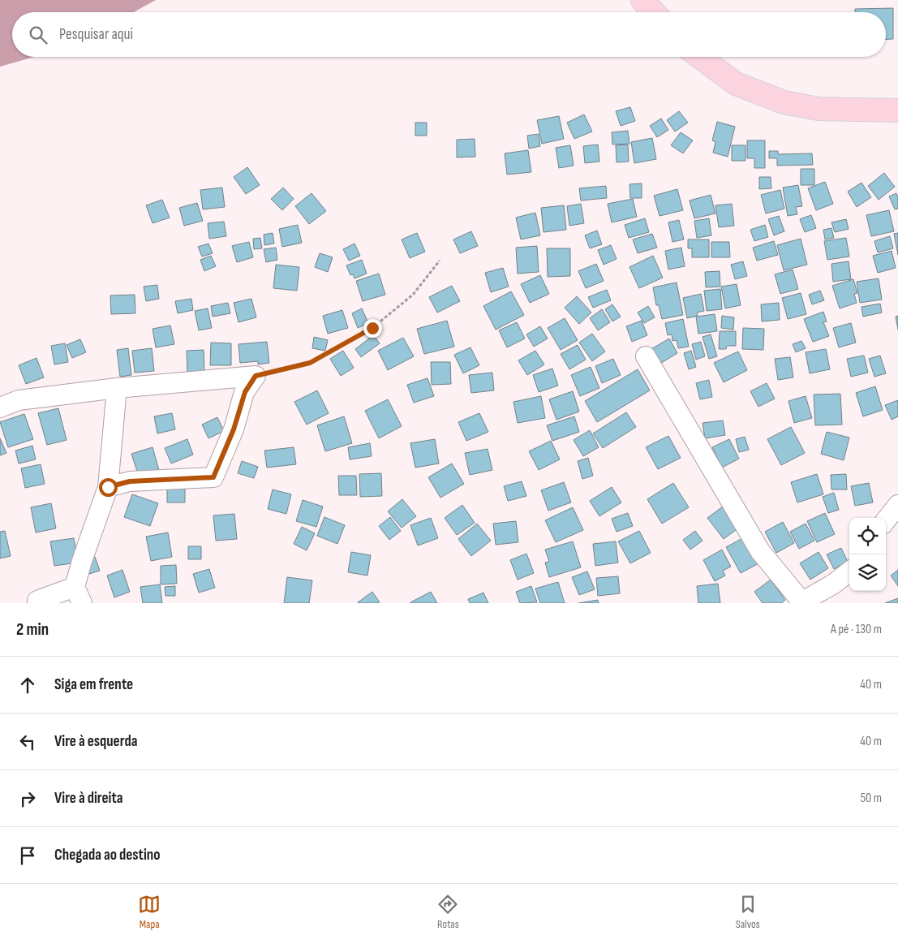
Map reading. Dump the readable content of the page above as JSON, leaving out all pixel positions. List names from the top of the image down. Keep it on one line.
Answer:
{"page":{"search":"Pesquisar aqui","heading":["2 min","A pé · 130 m"],"list":[["Siga em frente","40 m"],["Vire à esquerda","40 m"],["Vire à direita","50 m"],"Chegada ao destino"],"nav":["Mapa","Rotas","Salvos"]}}
